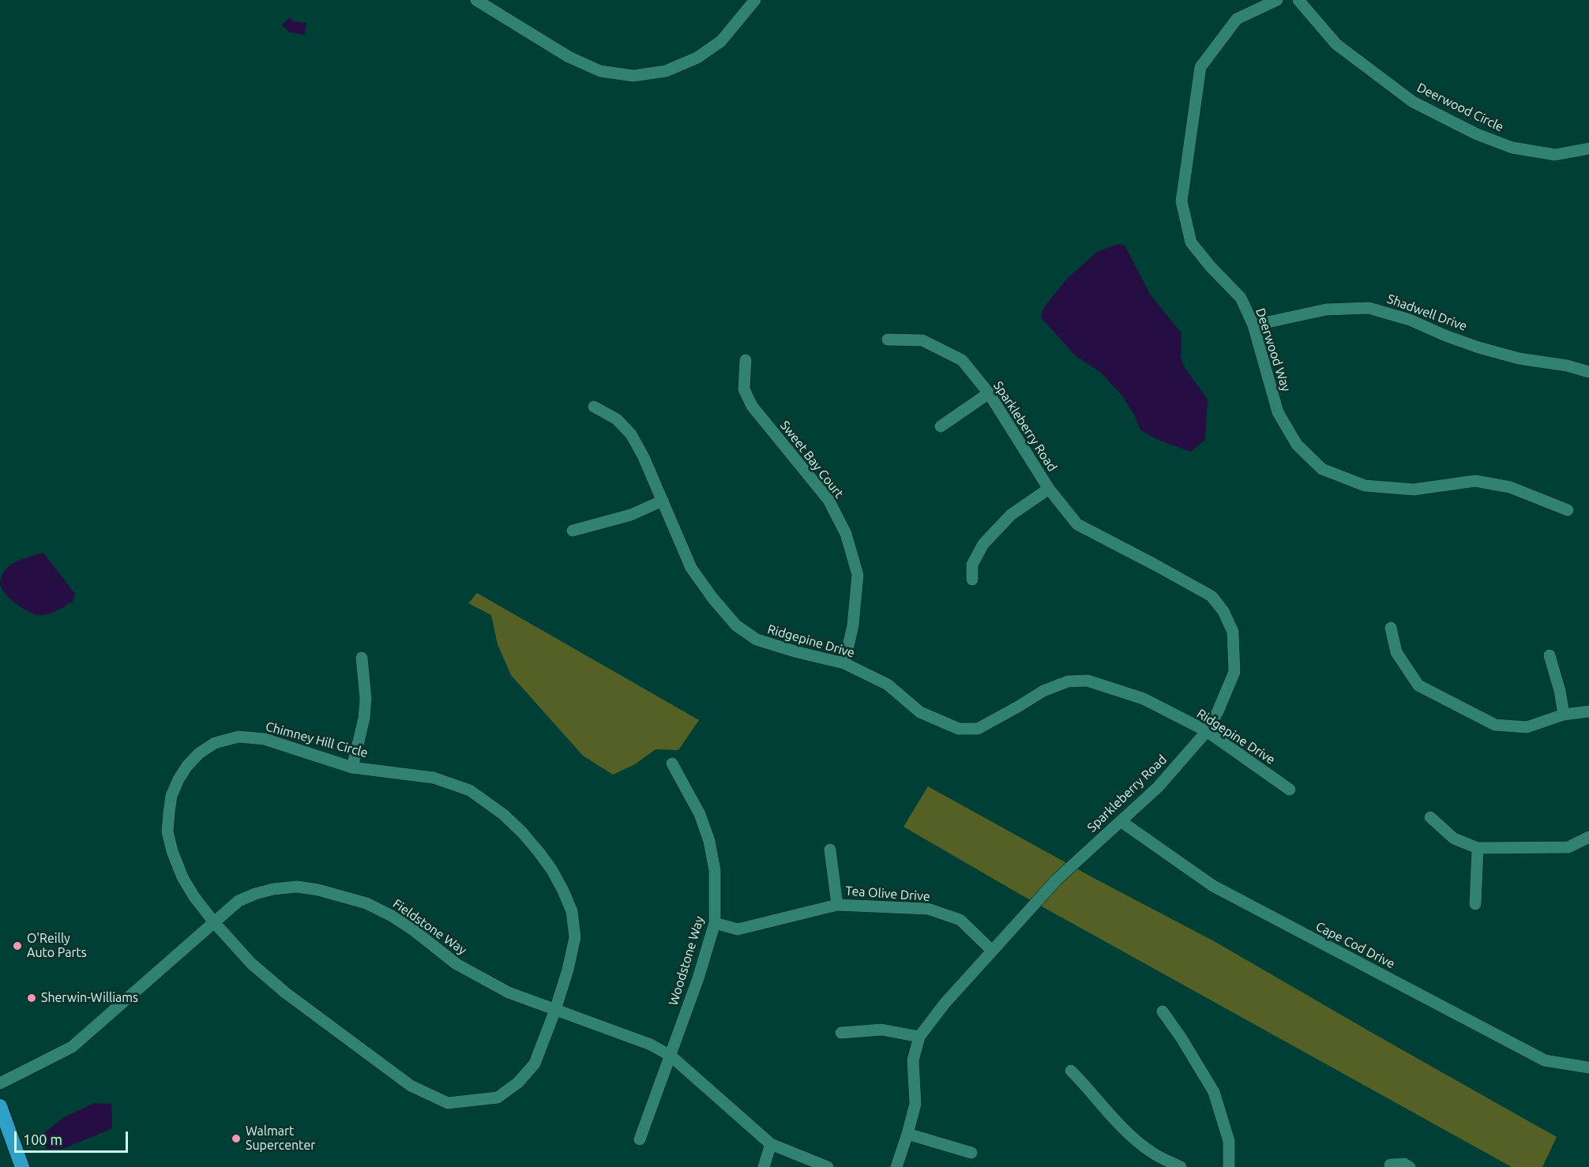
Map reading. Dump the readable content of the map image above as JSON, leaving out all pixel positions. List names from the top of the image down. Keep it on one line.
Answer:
{"streets":{"street":["Deerwood Circle","Shadwell Drive","Deerwood Way","Sparkleberry Road","Sweet Bay Court","Ridgepine Drive","Chimney Hill Circle","Tea Olive Drive","Fieldstone Way","Cape Cod Drive","Woodstone Way"]},"crossings":[["Shadwell Drive","Deerwood Way"],["Sparkleberry Road","Ridgepine Drive"],["Sparkleberry Road","Tea Olive Drive"],["Sparkleberry Road","Cape Cod Drive"],["Sweet Bay Court","Ridgepine Drive"],["Chimney Hill Circle","Fieldstone Way"],["Tea Olive Drive","Woodstone Way"],["Fieldstone Way","Woodstone Way"]],"places":["O'Reilly Auto Parts","Sherwin-Williams","Walmart Supercenter"],"scale_bar":"100 m"}
